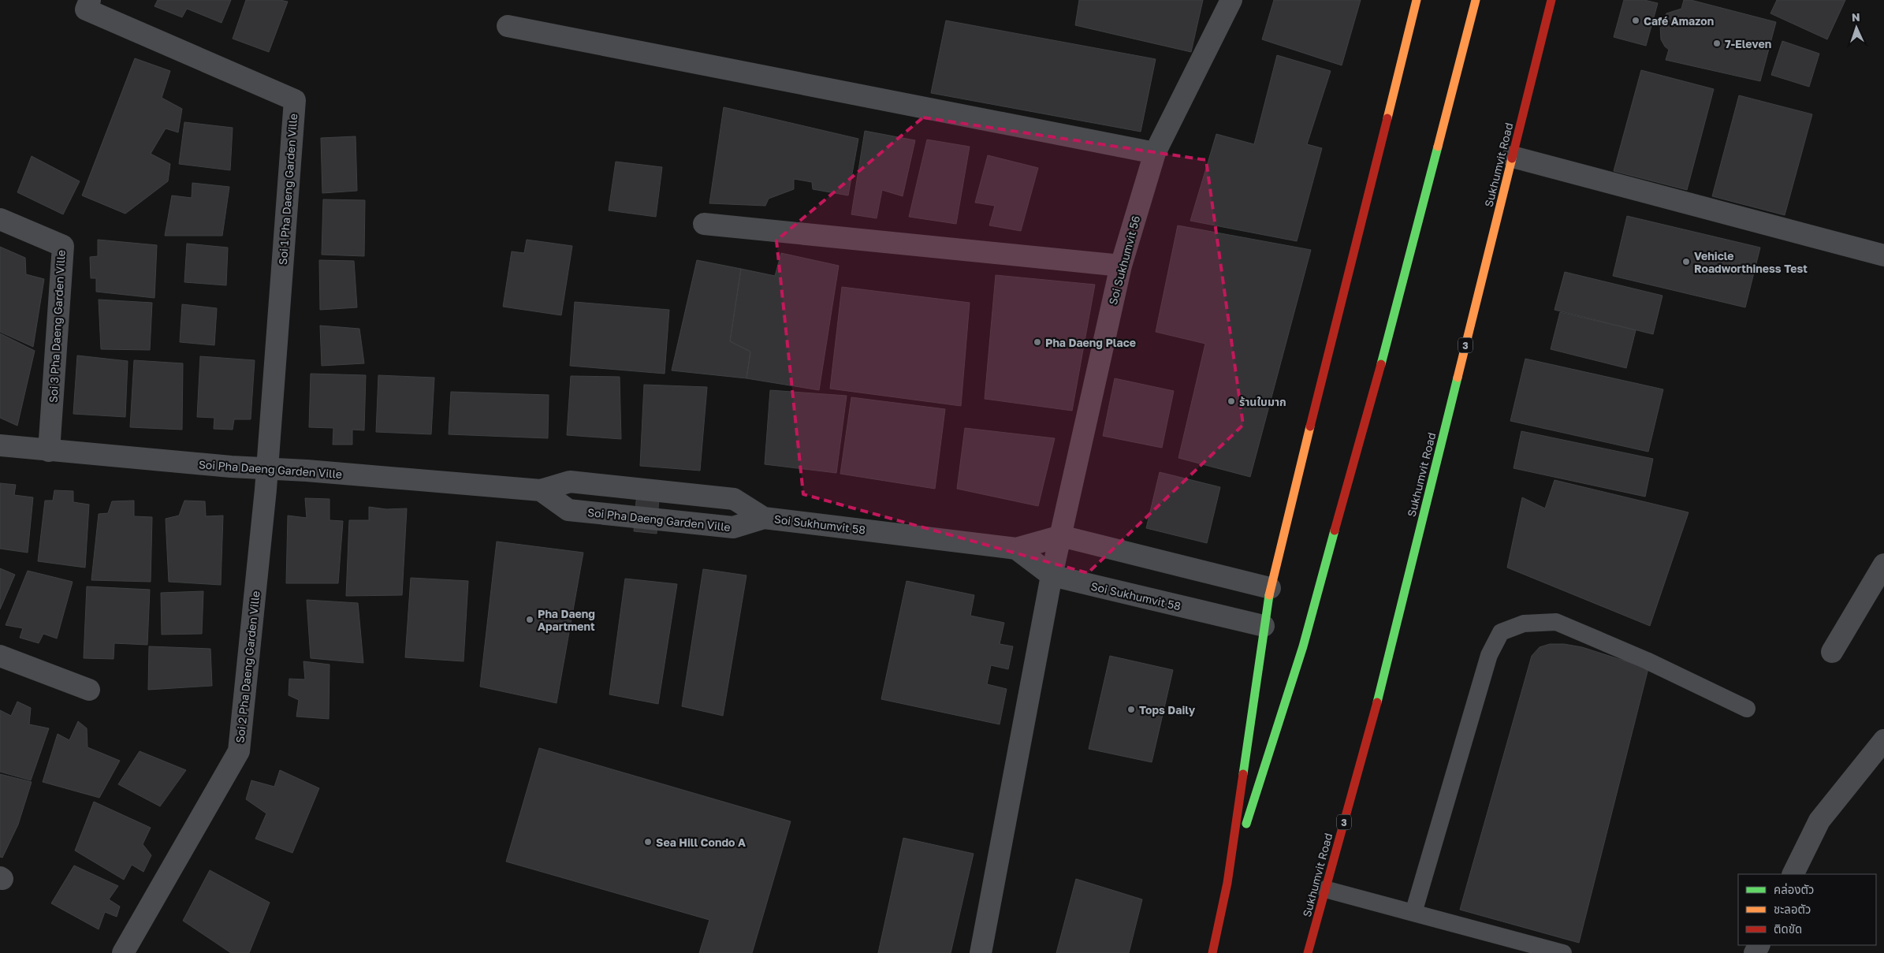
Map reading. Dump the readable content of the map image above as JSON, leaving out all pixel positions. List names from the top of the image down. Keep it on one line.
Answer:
{"streets":{"highway":["Sukhumvit Road","3"],"street":["Soi 1 Pha Daeng Garden Ville","Soi Sukhumvit 56","Soi 3 Pha Daeng Garden Ville","Soi Pha Daeng Garden Ville","Soi Sukhumvit 58","Soi 2 Pha Daeng Garden Ville"]},"crossings":[["Soi 1 Pha Daeng Garden Ville","Soi Pha Daeng Garden Ville"],["Soi 1 Pha Daeng Garden Ville","Soi 2 Pha Daeng Garden Ville"],["Soi Sukhumvit 56","Soi Sukhumvit 58"],["Soi 3 Pha Daeng Garden Ville","Soi Pha Daeng Garden Ville"],["Soi Pha Daeng Garden Ville","Soi Sukhumvit 58"],["Soi Pha Daeng Garden Ville","Soi 2 Pha Daeng Garden Ville"]],"places":["Café Amazon","7-Eleven","Vehicle Roadworthiness Test","Pha Daeng Place","ร้านใบมาก","Pha Daeng Apartment","Tops Daily","Sea Hill Condo A"],"legend":["คล่องตัว","ชะลอตัว","ติดขัด"],"north":"top"}
